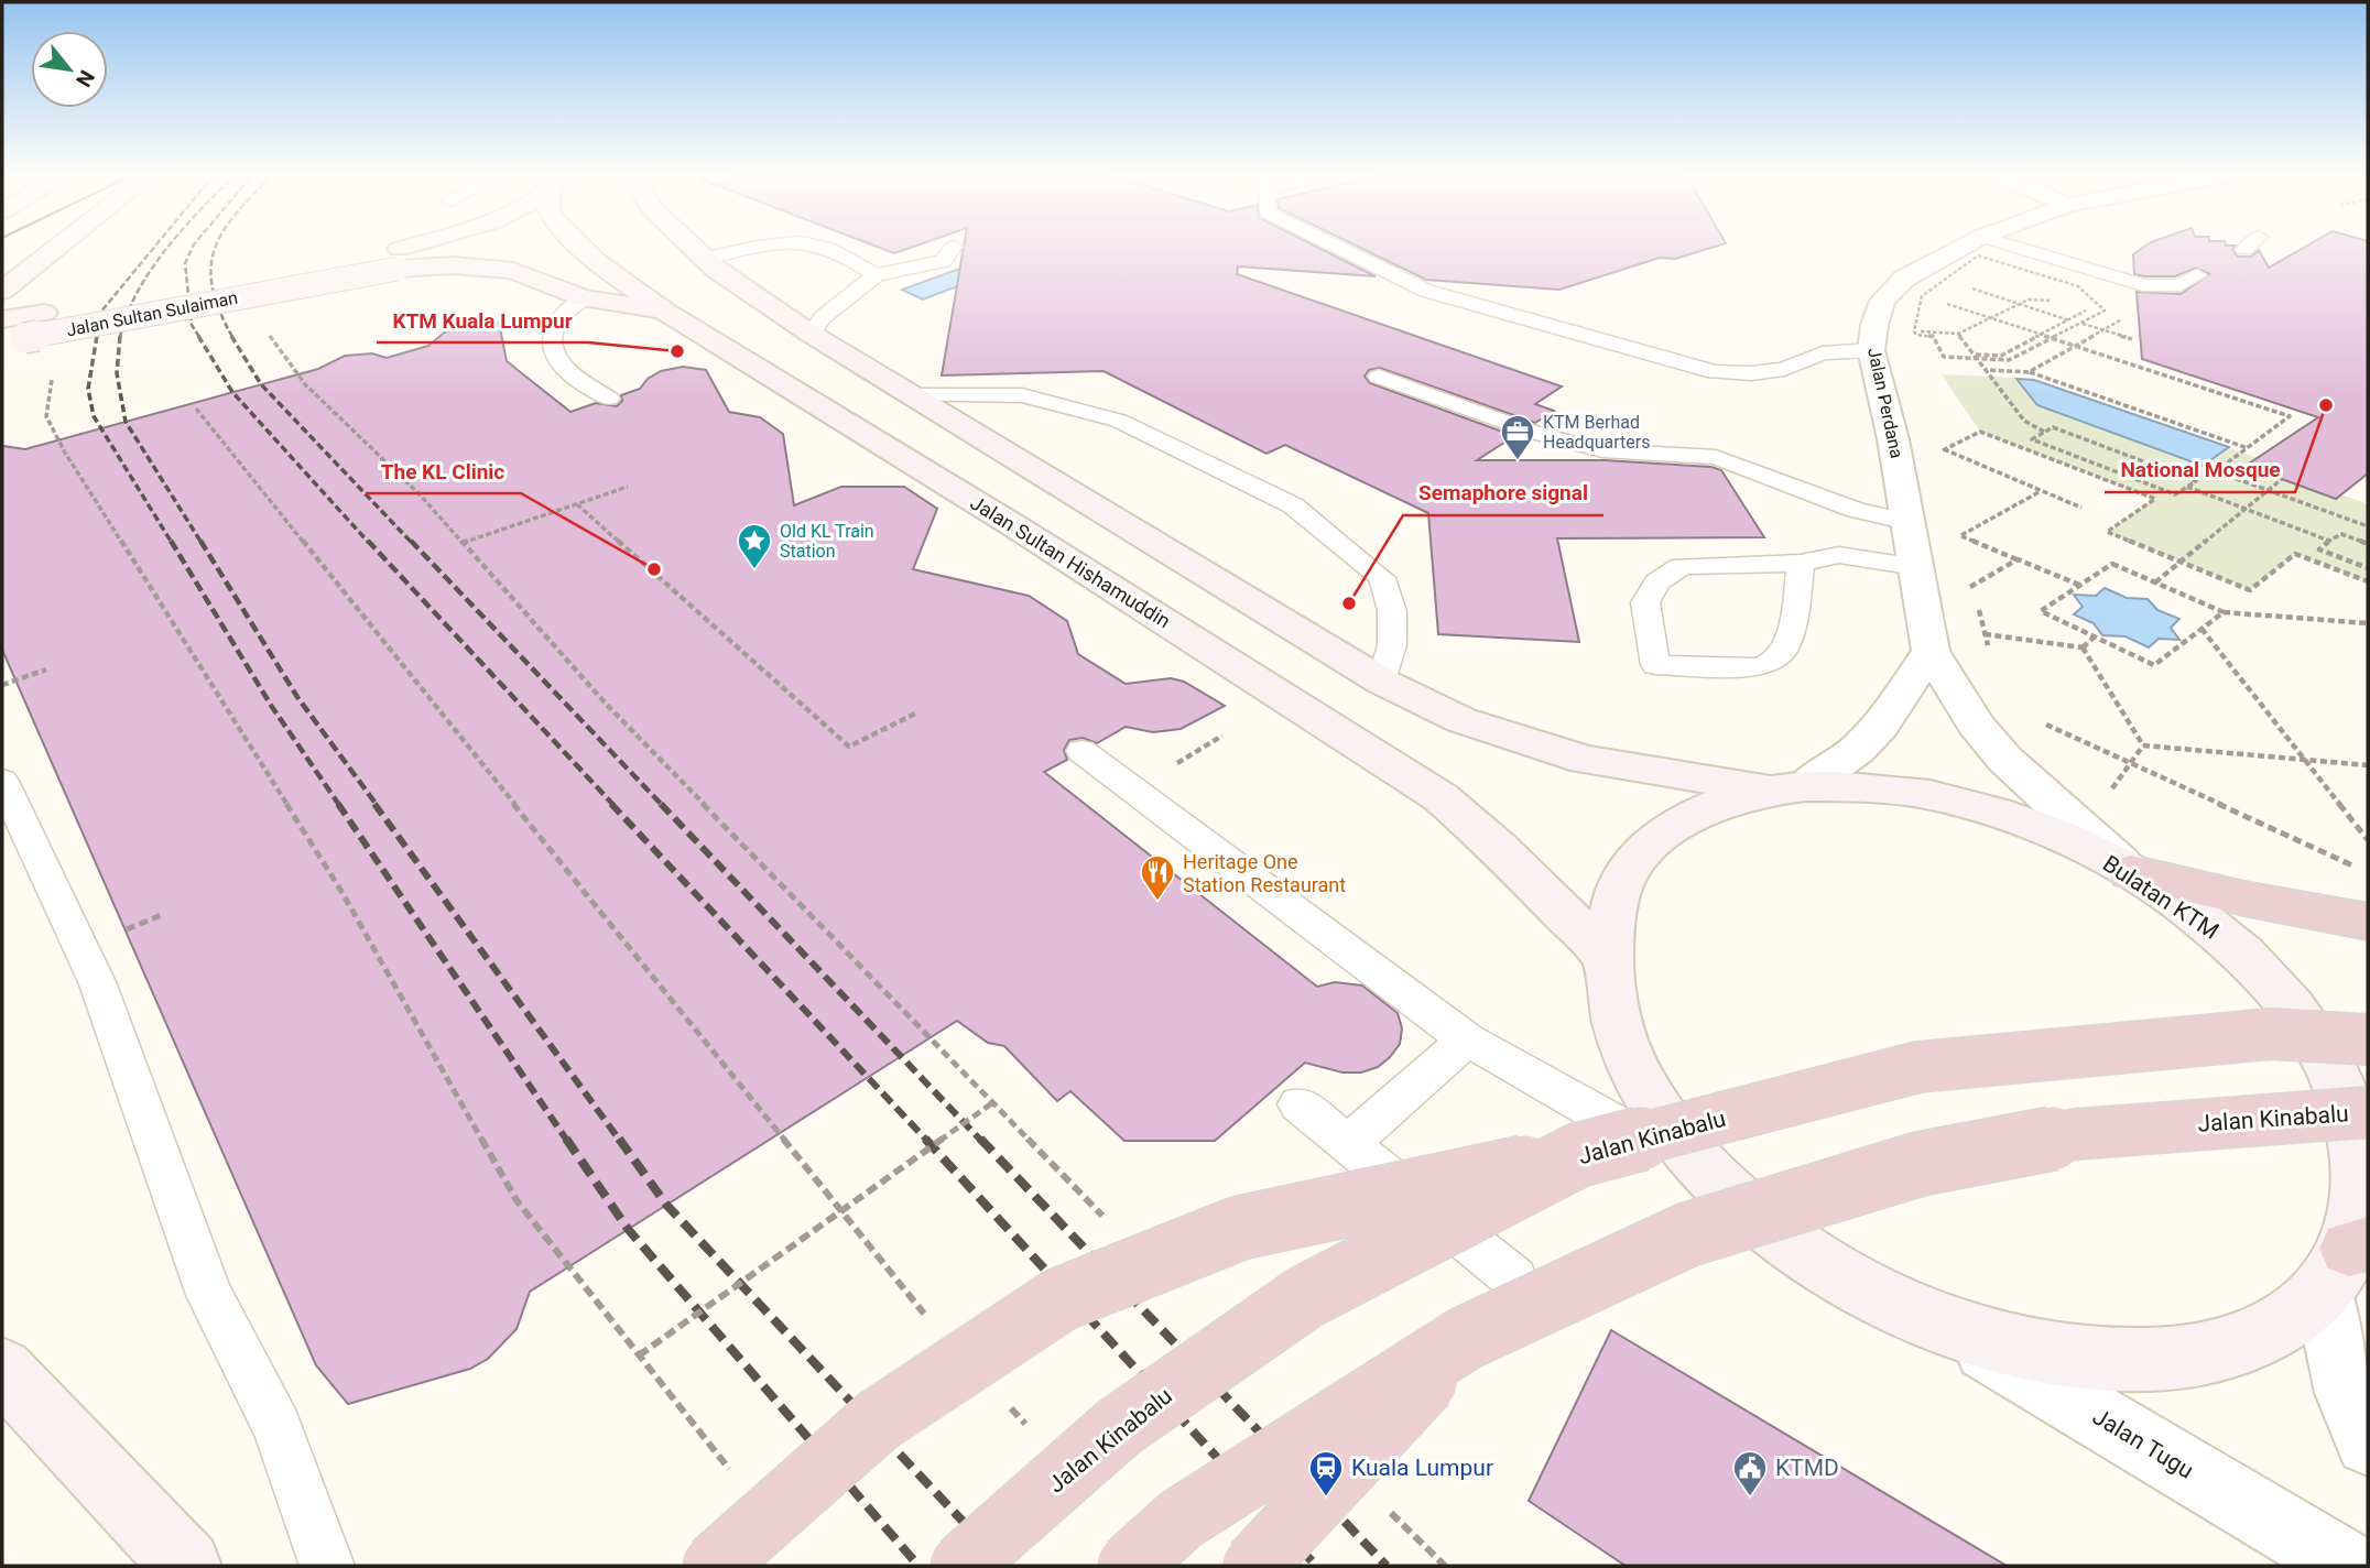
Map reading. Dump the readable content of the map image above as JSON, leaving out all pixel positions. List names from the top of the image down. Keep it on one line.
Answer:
{"streets":{"highway":["Jalan Kinabalu"],"main road":["Jalan Sultan Sulaiman","Jalan Sultan Hishamuddin","Bulatan KTM"],"street":["Jalan Perdana","Jalan Tugu"]},"crossings":[["Jalan Sultan Sulaiman","Jalan Sultan Hishamuddin"],["Jalan Perdana","Bulatan KTM"],["Jalan Sultan Hishamuddin","Bulatan KTM"],["Bulatan KTM","Jalan Tugu"]],"places":{"other":["KTM Kuala Lumpur","National Mosque","The KL Clinic","Semaphore signal"],"office":["KTM Berhad Headquarters"],"place":["Old KL Train Station"],"restaurant":["Heritage One Station Restaurant"],"station":["Kuala Lumpur"],"public building":["KTMD"]},"north":"bottom right"}
